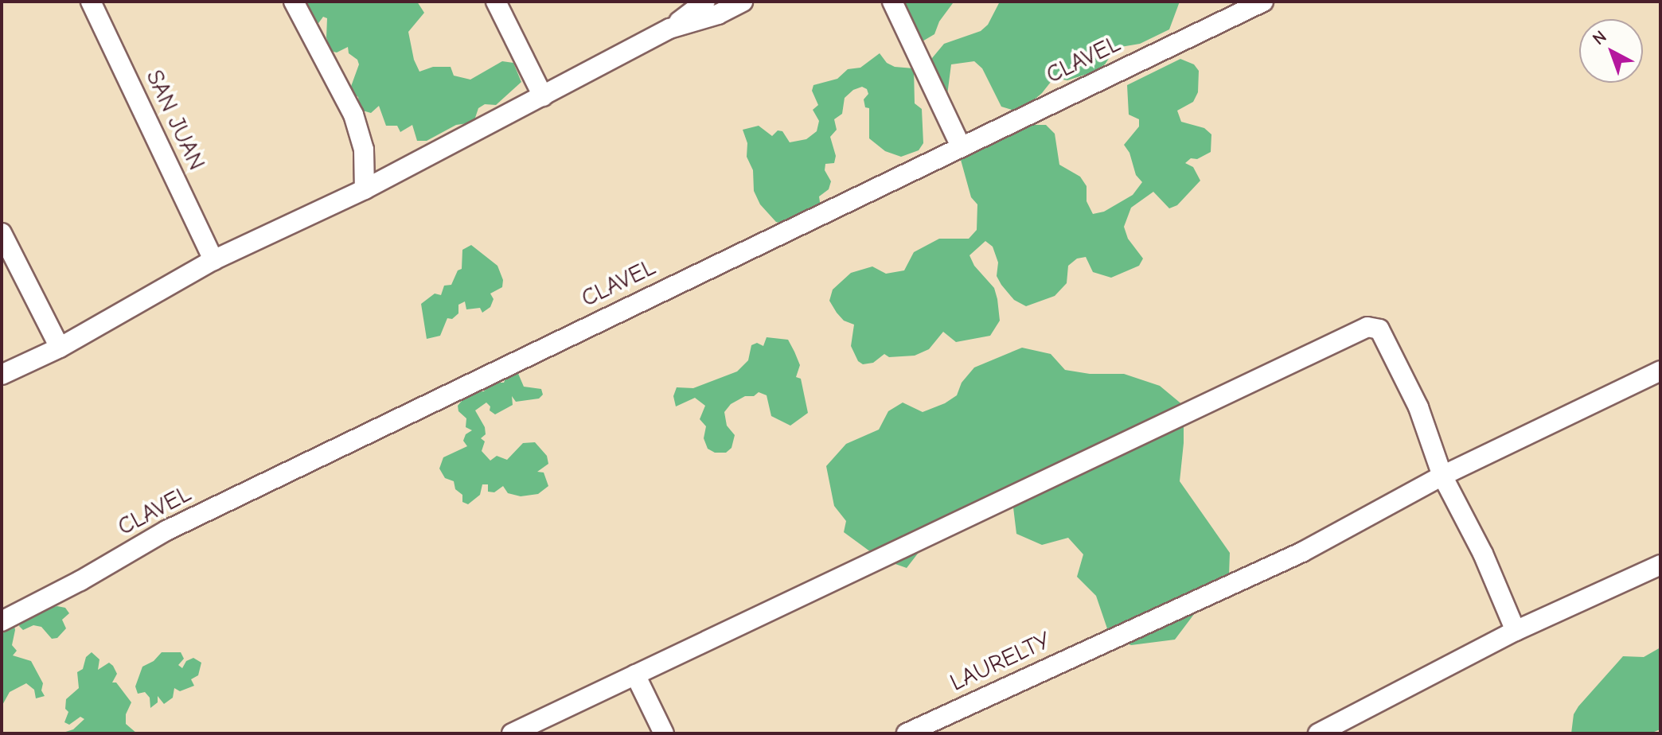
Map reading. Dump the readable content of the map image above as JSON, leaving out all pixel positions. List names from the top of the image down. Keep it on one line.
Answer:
{"streets":{"street":["CLAVEL","SAN JUAN","LAURELTY"]},"north":"top left"}
